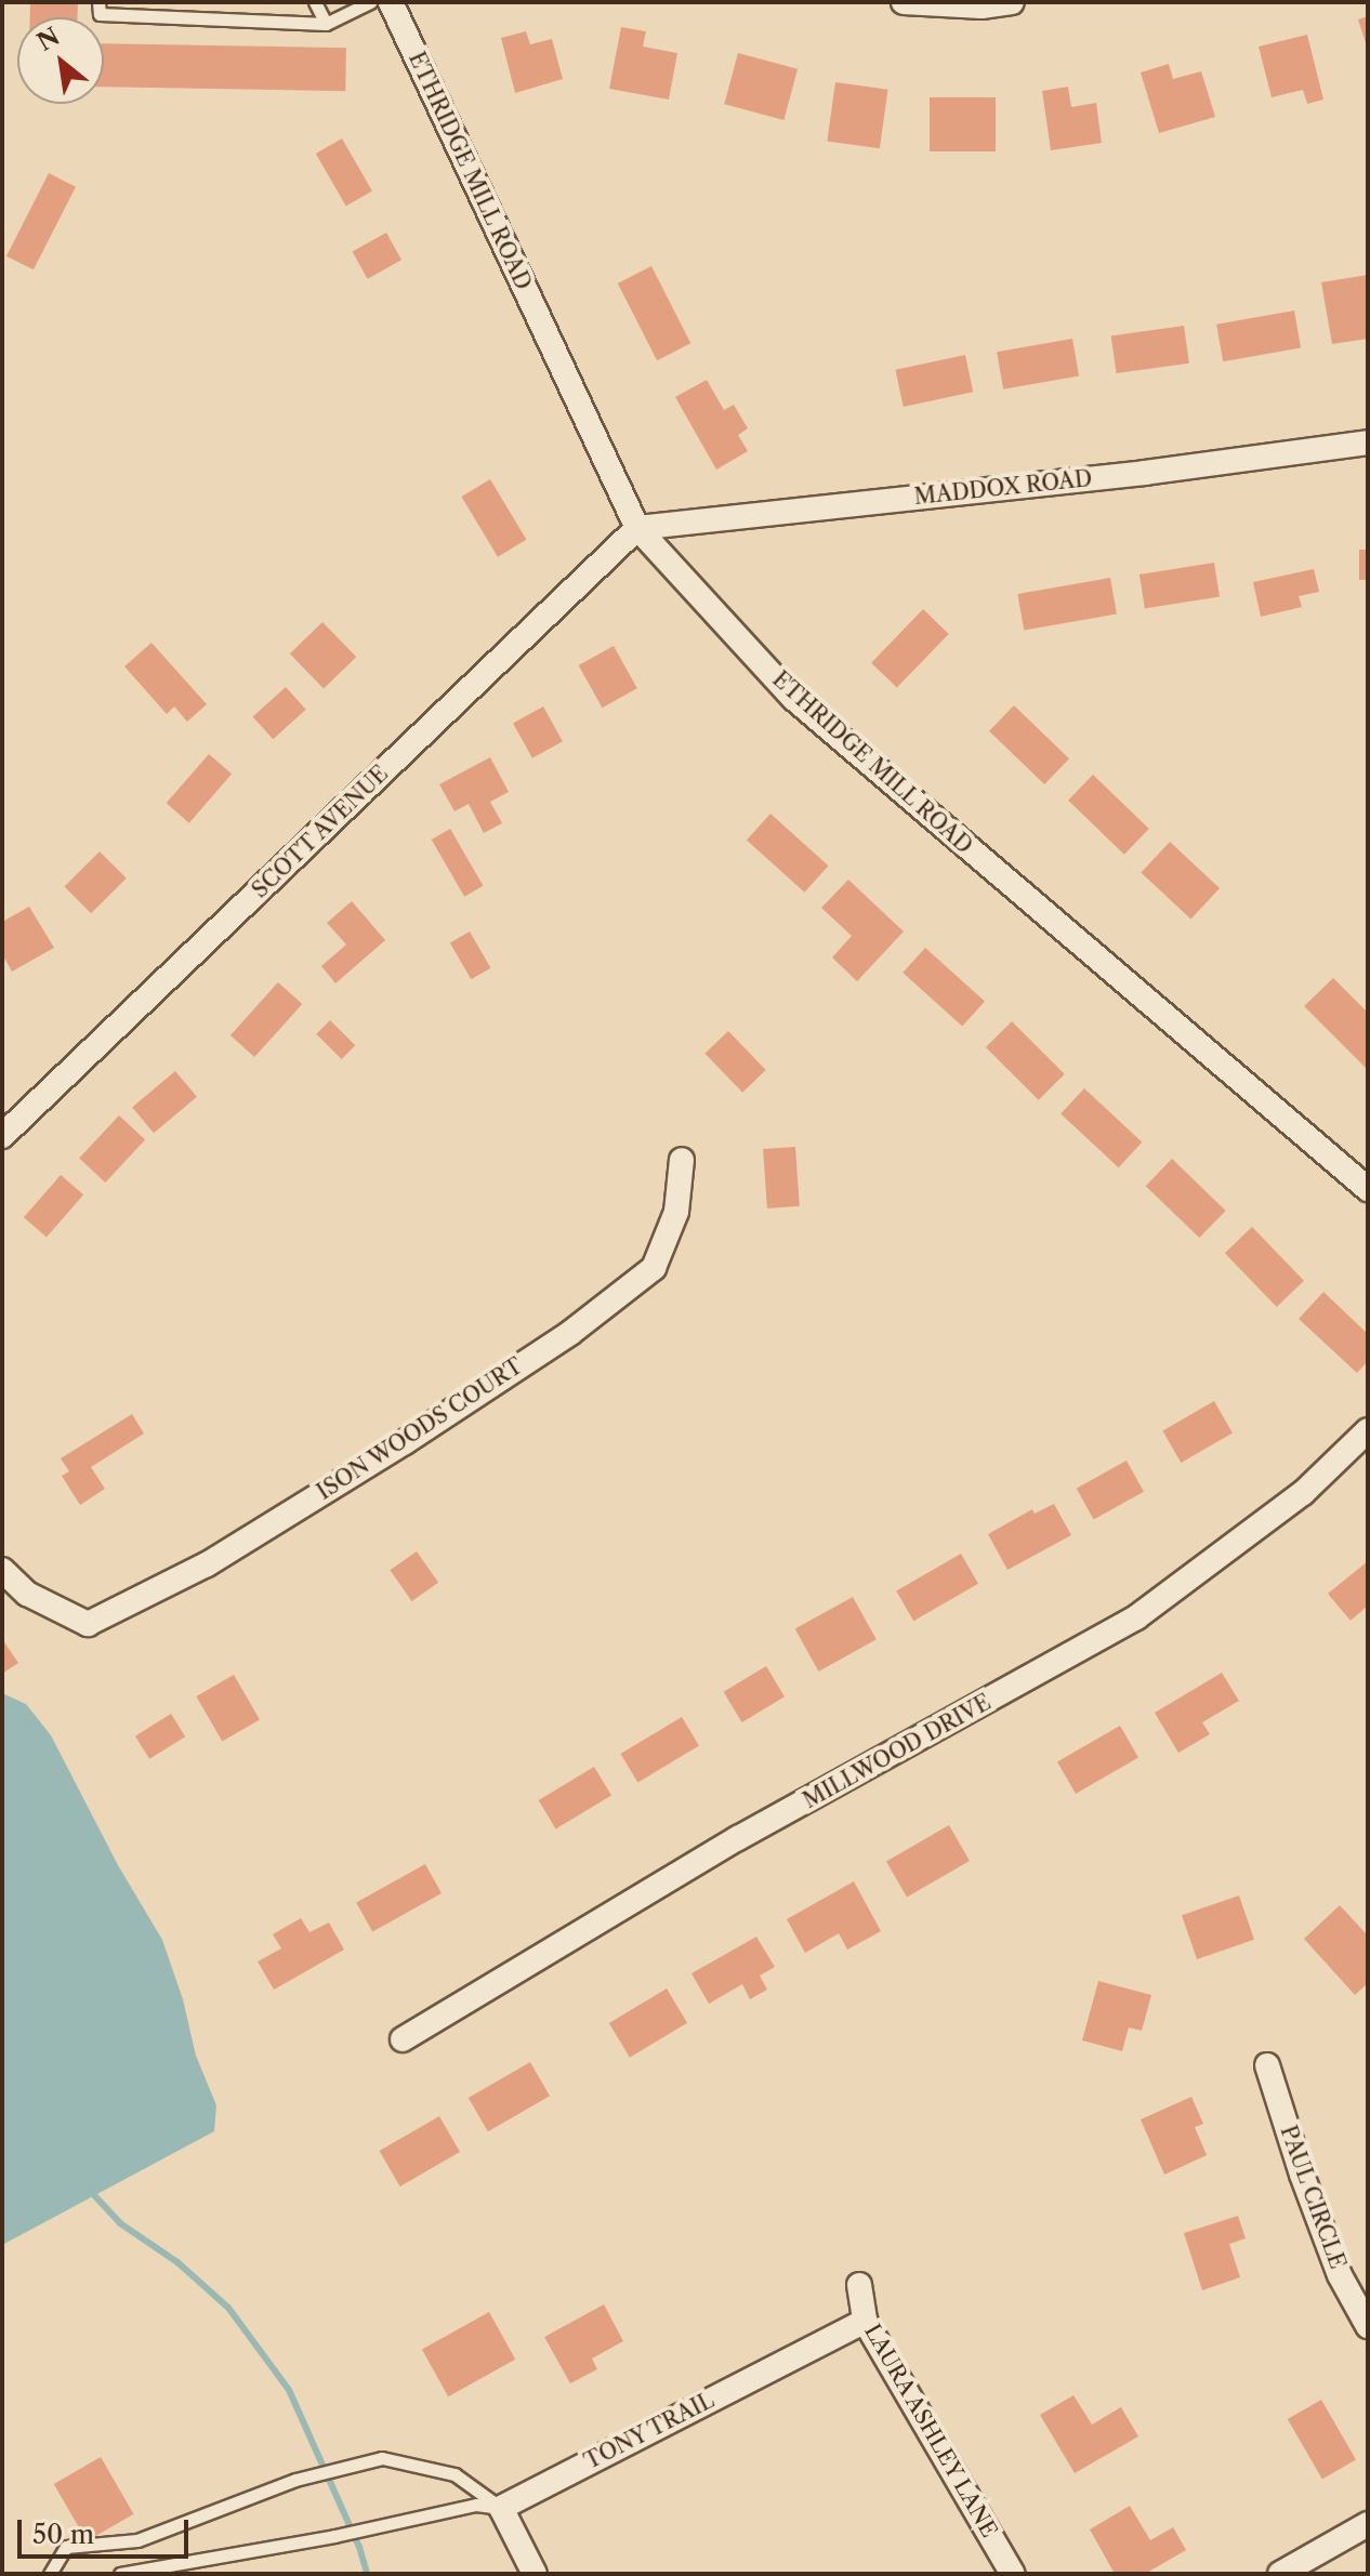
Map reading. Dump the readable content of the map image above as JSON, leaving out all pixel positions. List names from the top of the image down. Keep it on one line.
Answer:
{"streets":{"street":["ETHRIDGE MILL ROAD","MADDOX ROAD","SCOTT AVENUE","ISON WOODS COURT","MILLWOOD DRIVE","PAUL CIRCLE","TONY TRAIL","LAURA ASHLEY LANE"]},"crossings":[["ETHRIDGE MILL ROAD","MADDOX ROAD"],["ETHRIDGE MILL ROAD","SCOTT AVENUE"],["MADDOX ROAD","SCOTT AVENUE"],["TONY TRAIL","LAURA ASHLEY LANE"]],"scale_bar":"50 m","north":"top left"}
